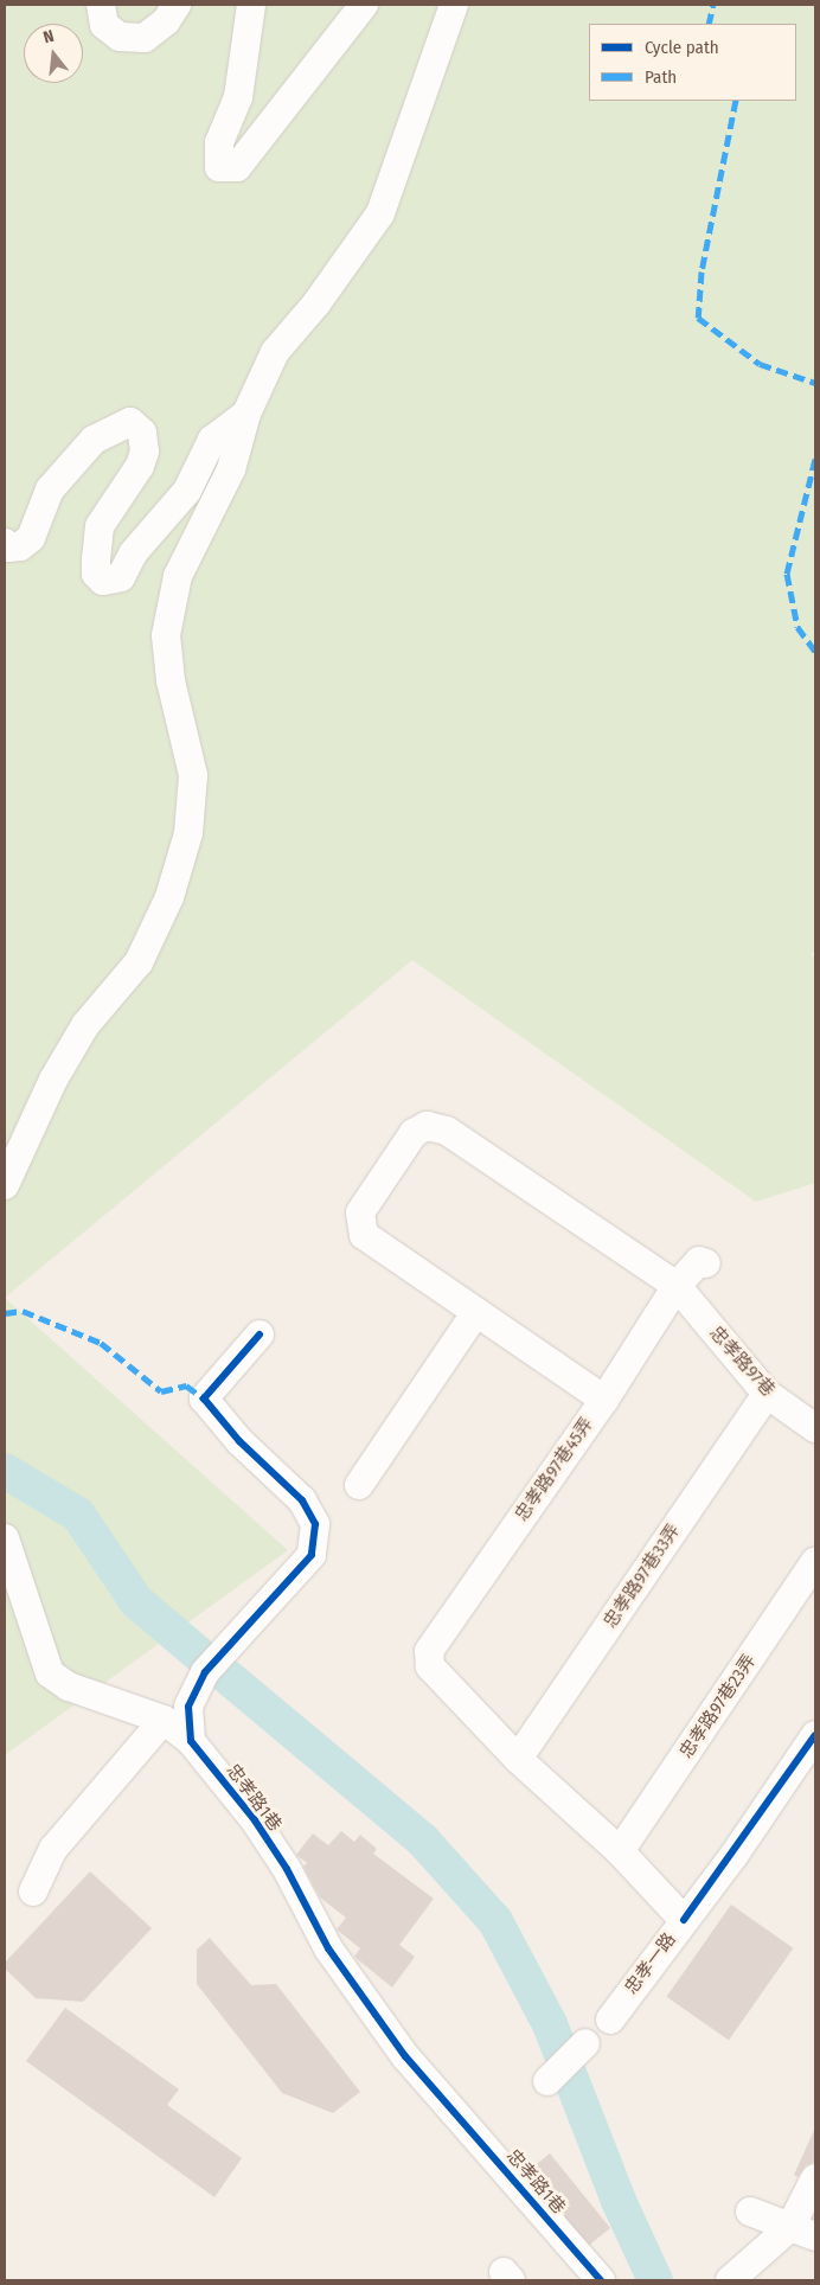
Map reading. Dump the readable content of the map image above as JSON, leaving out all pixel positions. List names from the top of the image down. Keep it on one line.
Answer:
{"streets":{"street":["忠孝路97巷","忠孝路97巷45弄","忠孝路97巷33弄","忠孝路97巷23弄","忠孝路1巷","忠孝一路"]},"crossings":[["忠孝路97巷","忠孝路97巷45弄"],["忠孝路97巷","忠孝路97巷33弄"],["忠孝路97巷45弄","忠孝路97巷33弄"]],"legend":["Cycle path","Path"],"north":"top"}
